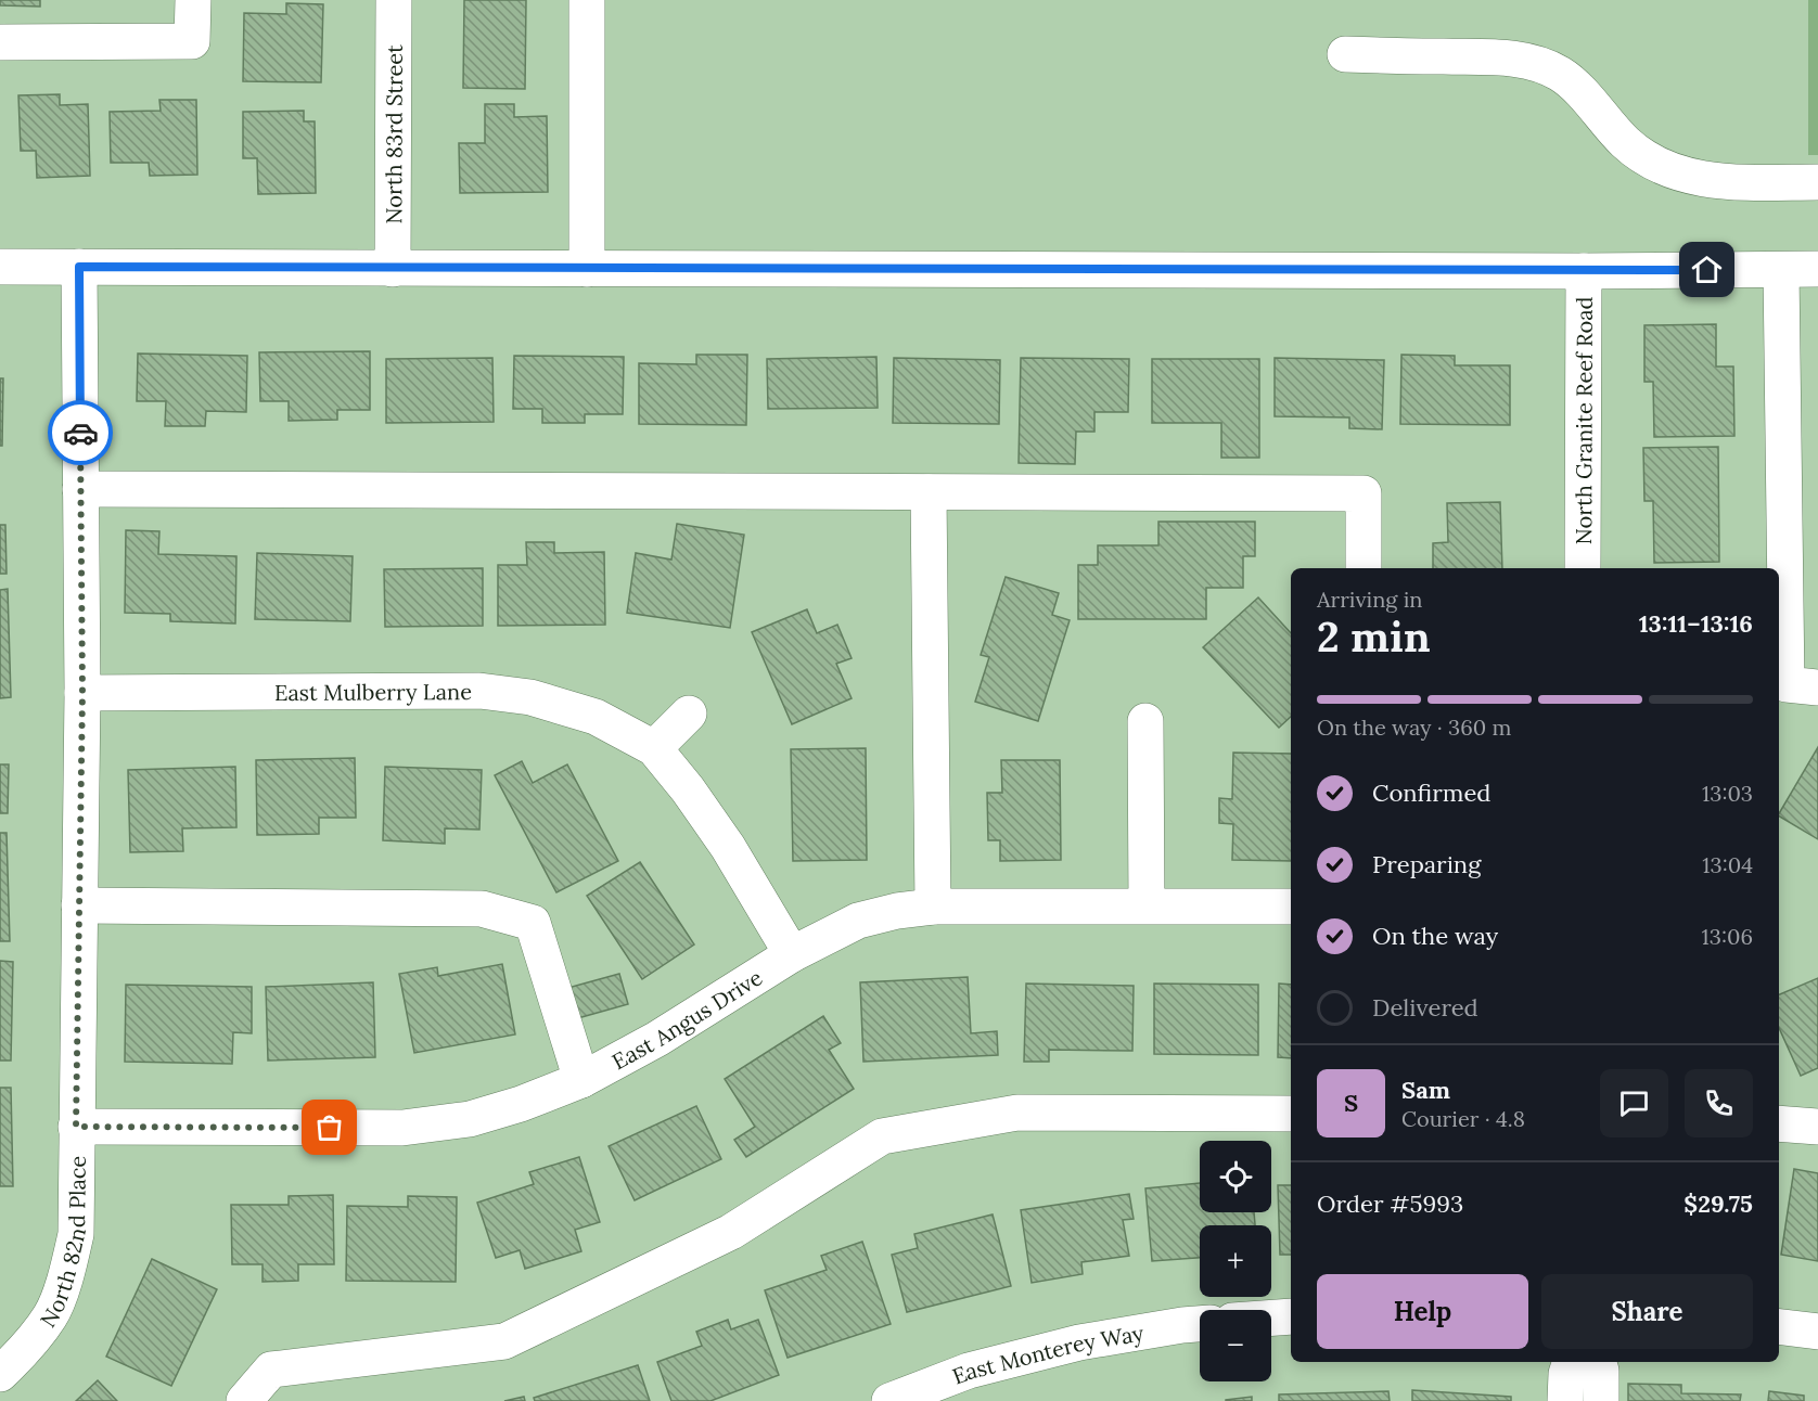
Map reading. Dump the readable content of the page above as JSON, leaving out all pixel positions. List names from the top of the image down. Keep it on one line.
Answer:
{"streets":{"street":["North 83rd Street","North Granite Reef Road","East Mulberry Lane","East Angus Drive","North 82nd Place","East Monterey Way"]},"crossings":[["East Mulberry Lane","East Angus Drive"],["East Mulberry Lane","North 82nd Place"],["East Angus Drive","North 82nd Place"]],"page":{"heading":["2 min","Arriving in","13:11–13:16"],"panel":["Sam","Courier · 4.8","Order #5993","$29.75"],"bar":"On the way · 360 m","list":[["Confirmed","13:03"],["Preparing","13:04"],["On the way","13:06"],"Delivered"],"round":"S","map_buttons":["+","−"],"buttons":["Help","Share"]}}
